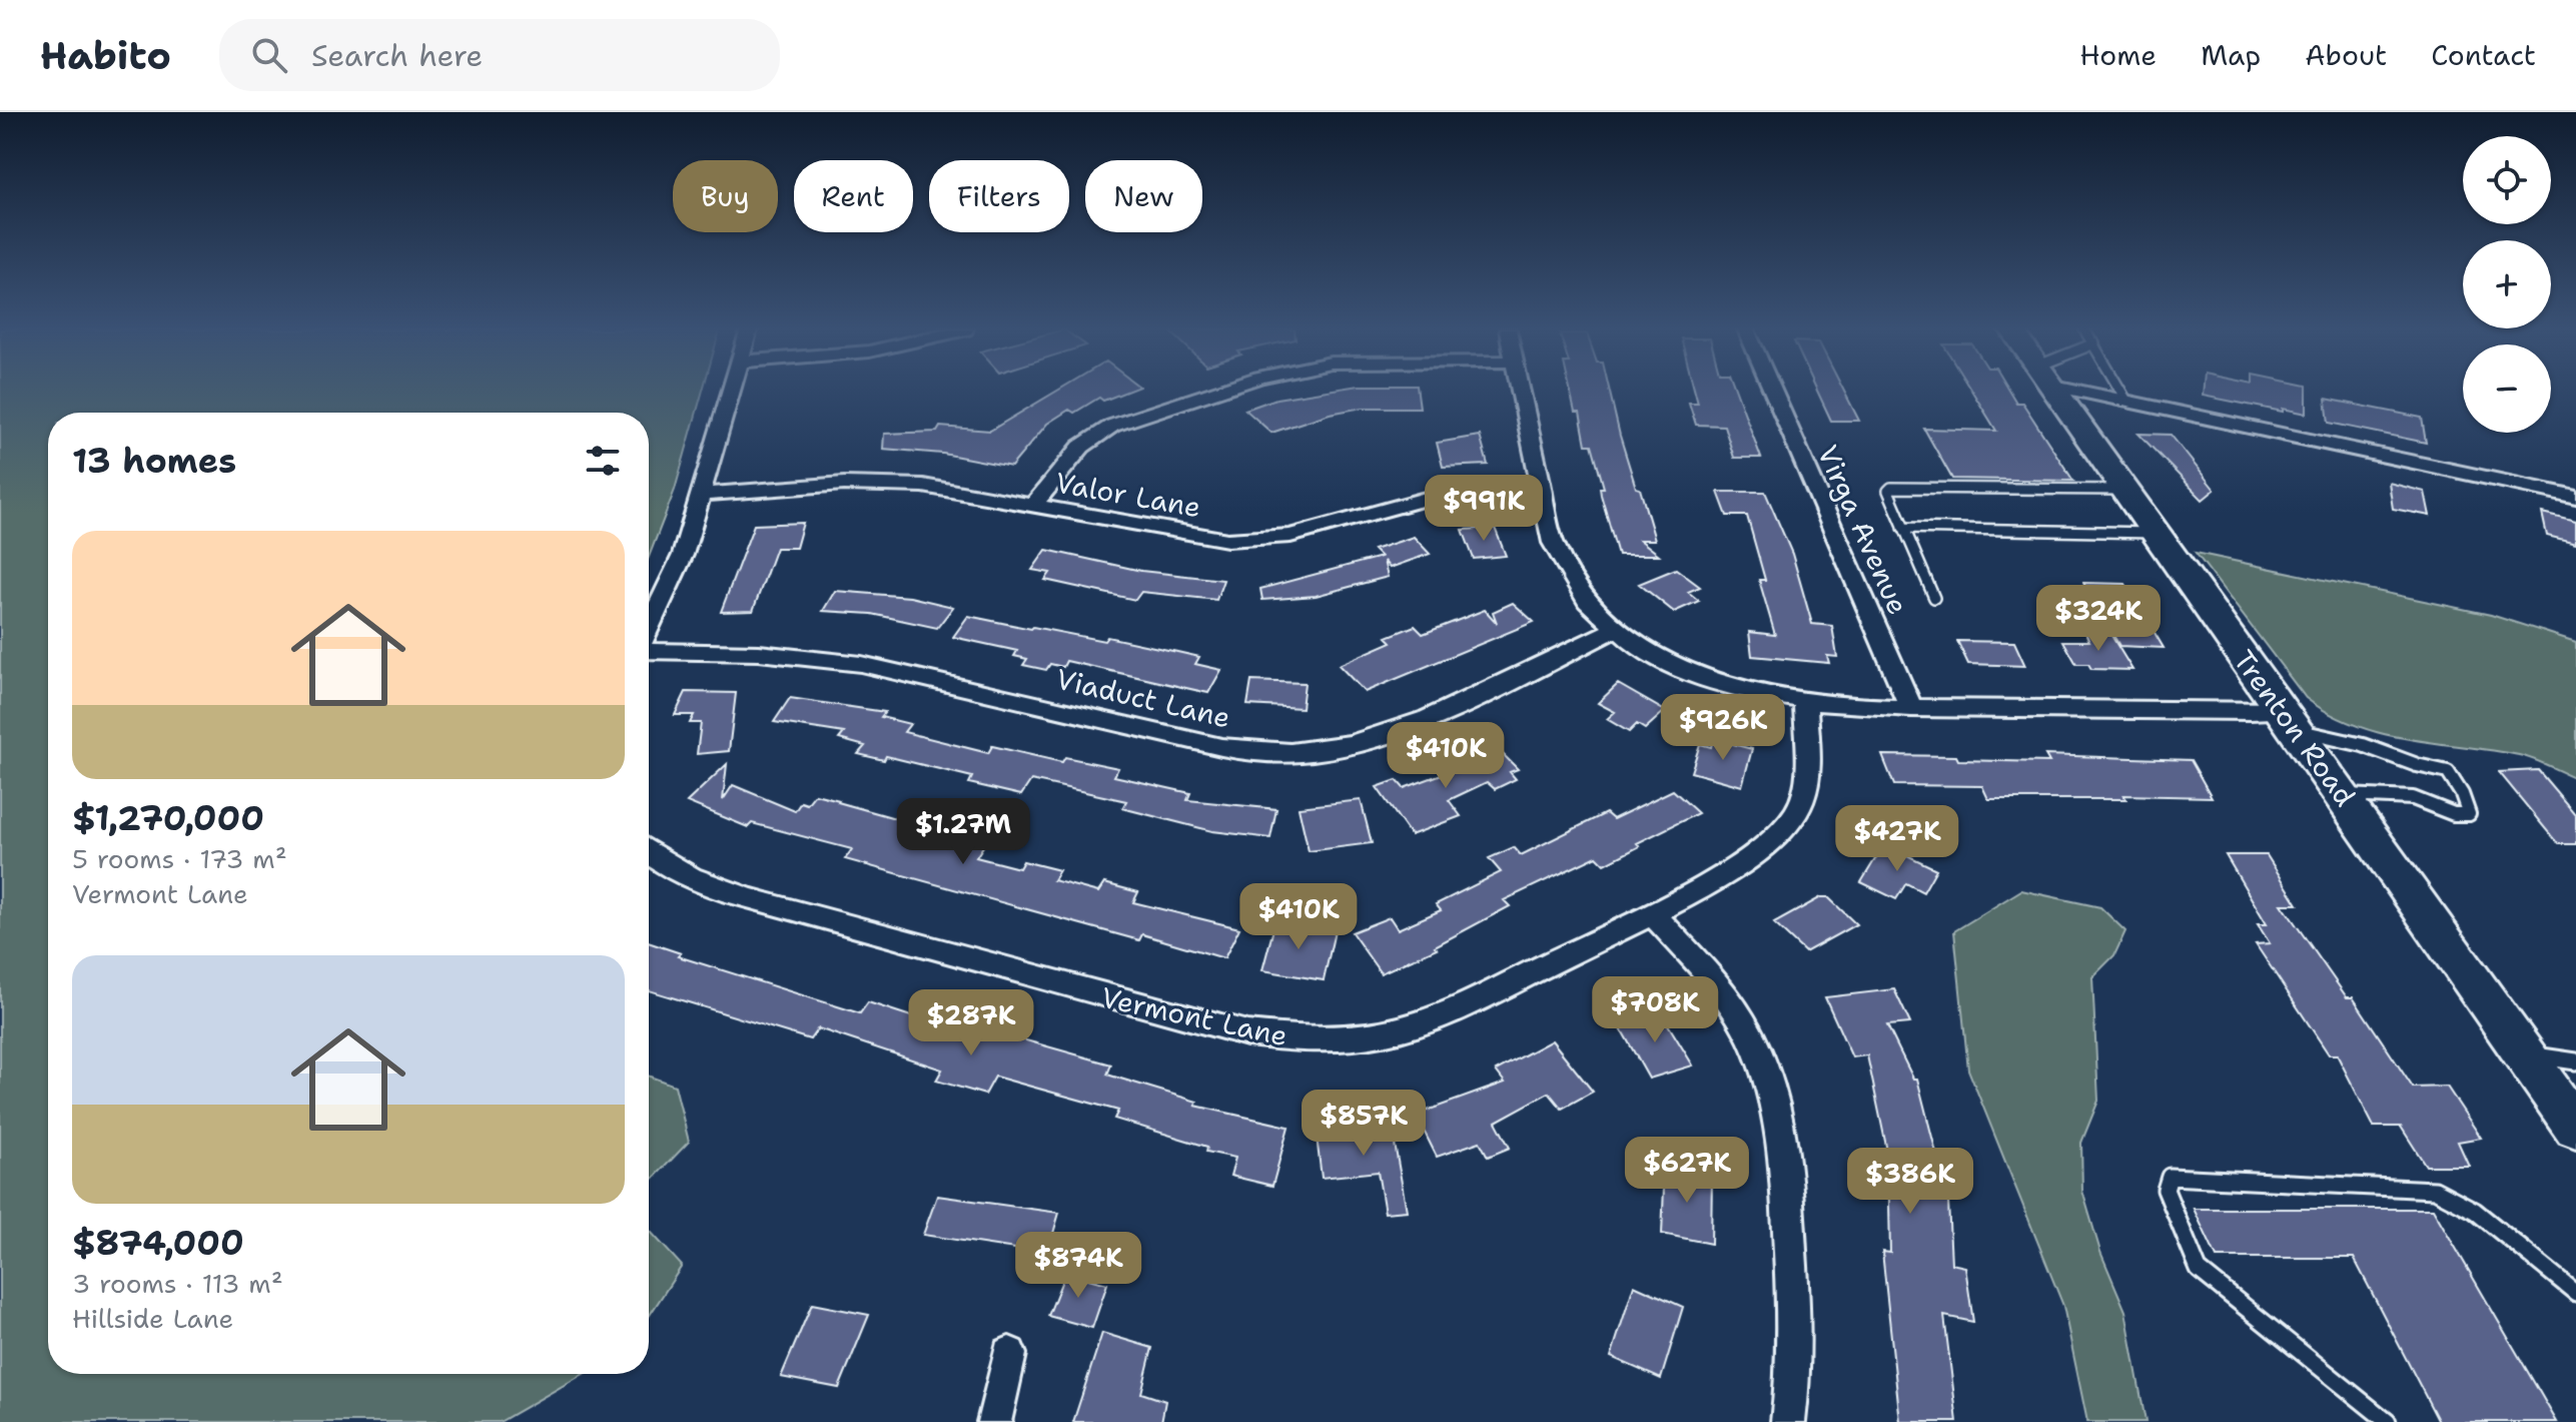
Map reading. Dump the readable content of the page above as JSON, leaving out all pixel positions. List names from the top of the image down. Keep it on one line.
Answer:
{"streets":{"main road":["Trenton Road"],"street":["Valor Lane","Virga Avenue","Viaduct Lane","Vermont Lane"]},"page":{"header":"Habito","search":"Search here","nav":["Home","Map","About","Contact"],"map_buttons":["+","−"],"chip":["Buy","Rent","Filters","New"],"heading":"13 homes","price":["$991K","$324K","$926K","$410K","$1.27M","$427K","$410K","$708K","$287K","$857K","$627K","$386K","$874K"],"list":[{"name":"$1,270,000","note":"5 rooms · 173 m² · Vermont Lane"},{"name":"$874,000","note":"3 rooms · 113 m² · Hillside Lane"}]}}
